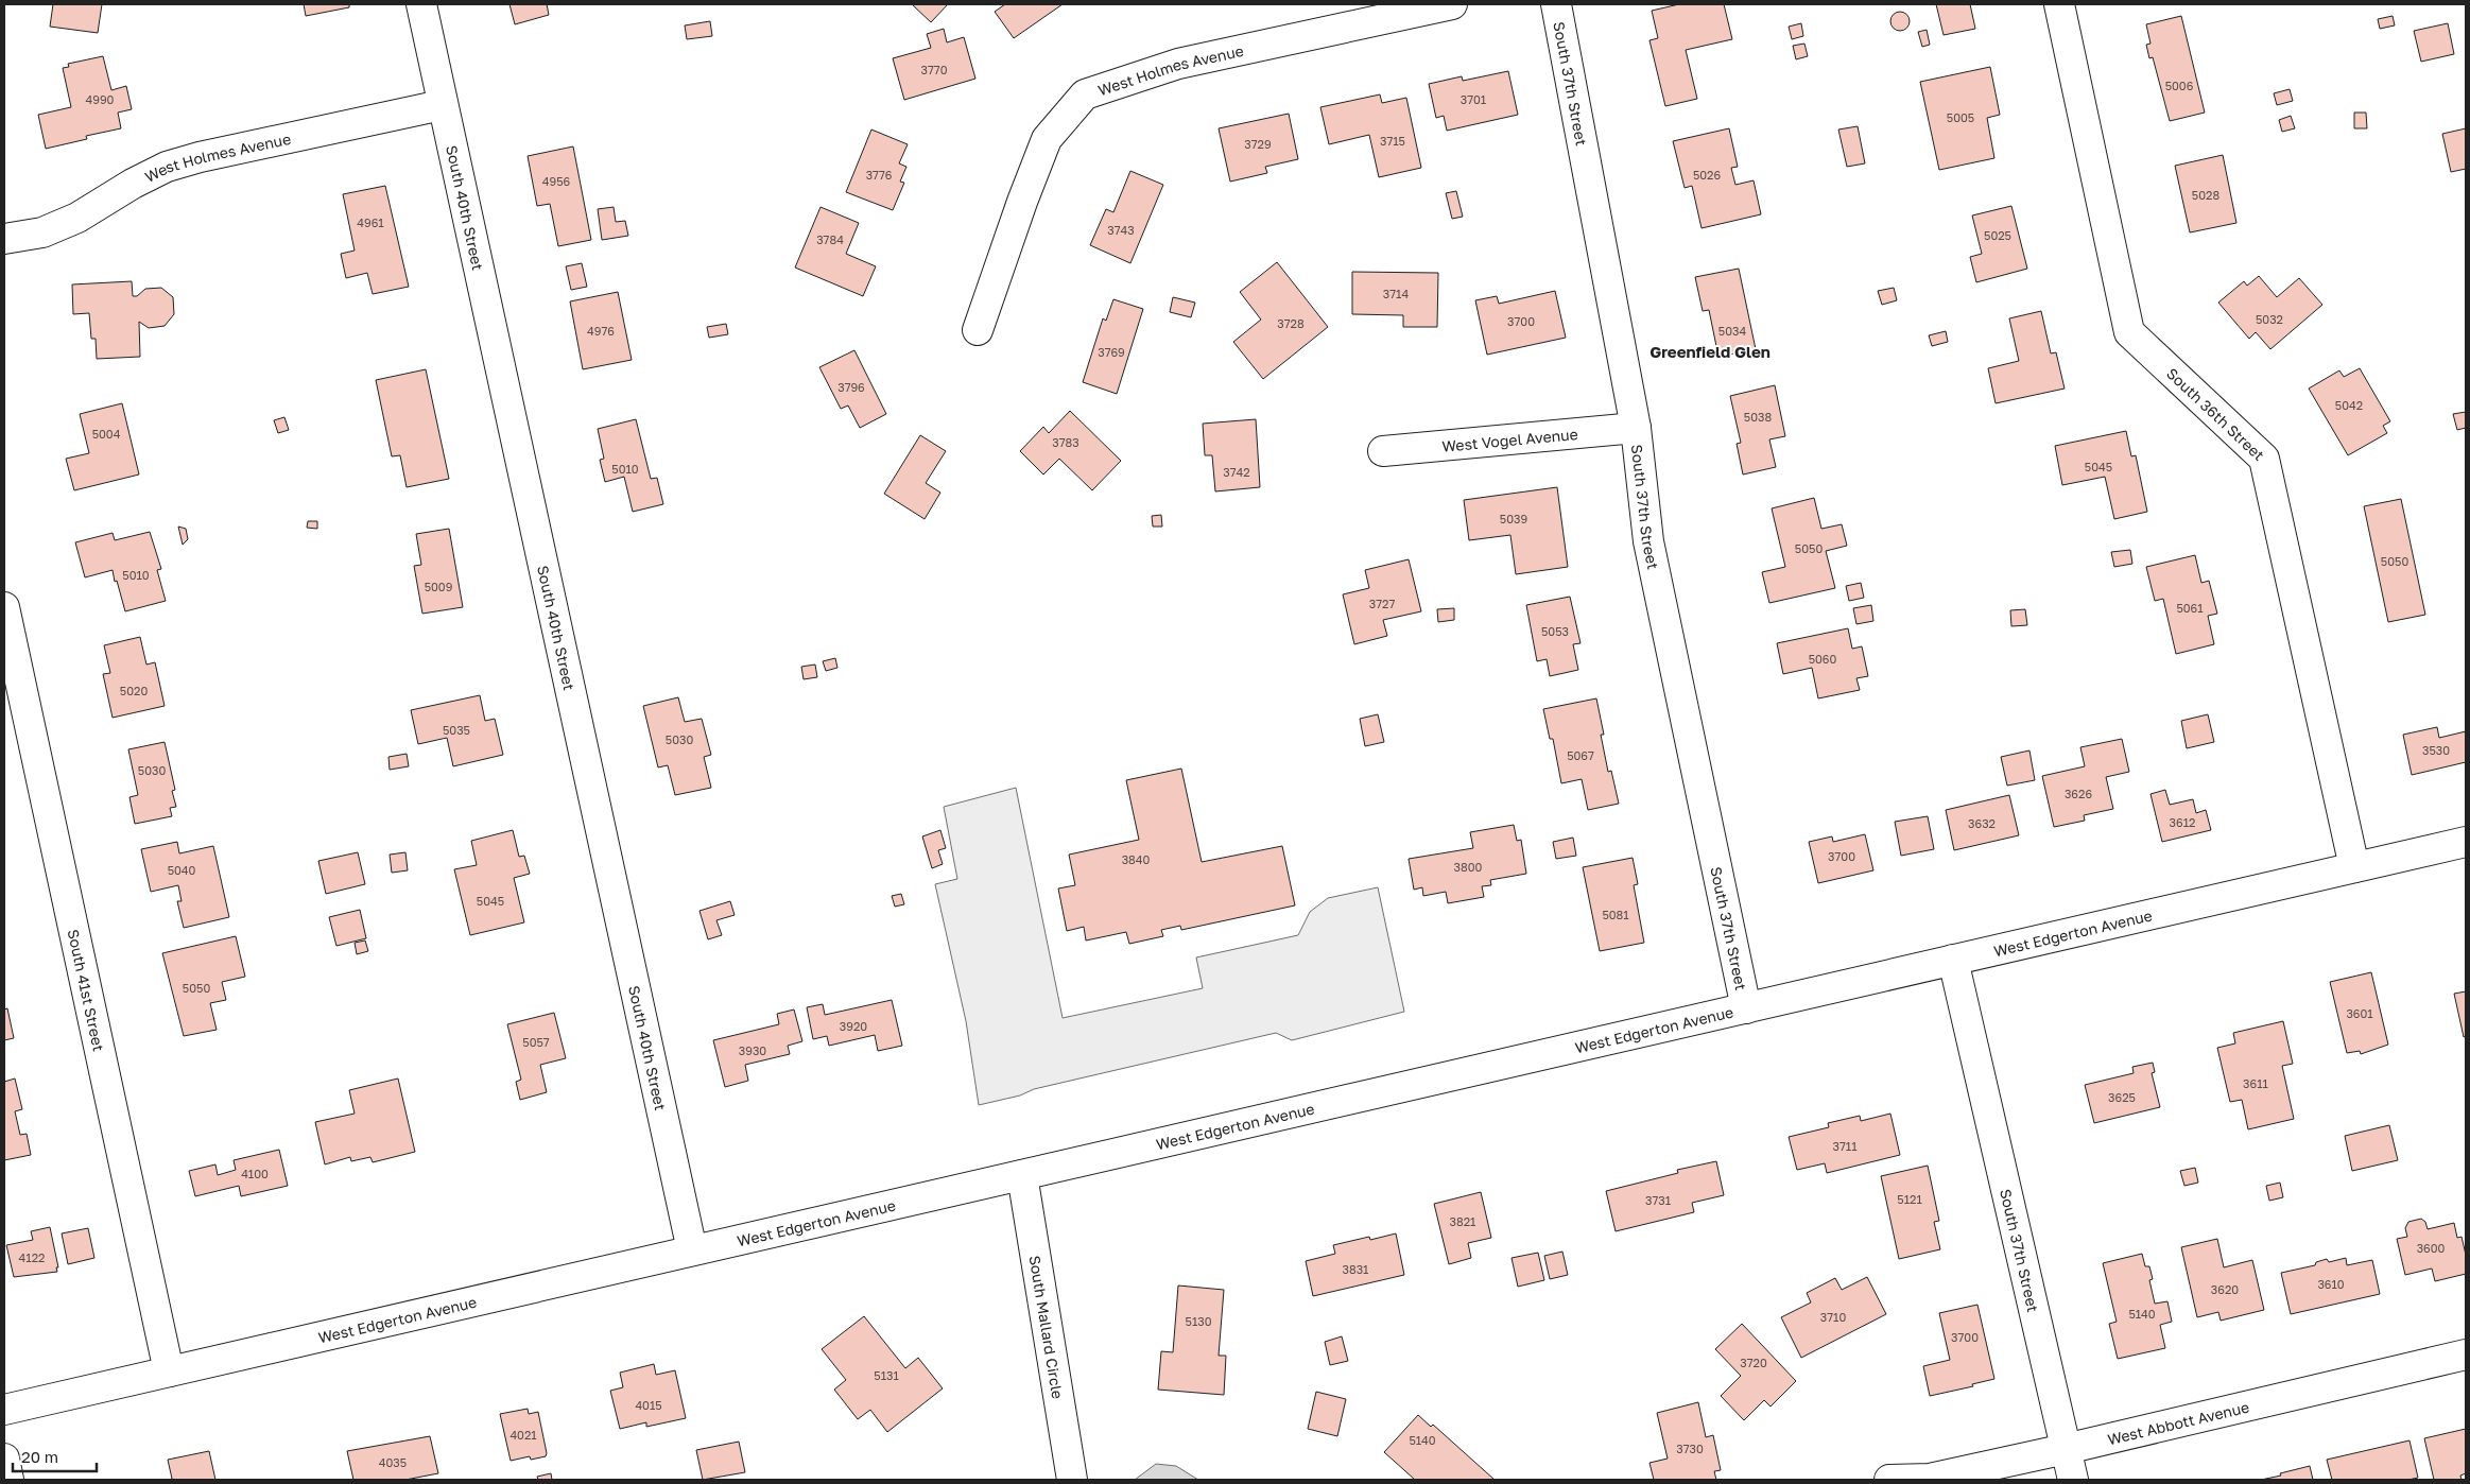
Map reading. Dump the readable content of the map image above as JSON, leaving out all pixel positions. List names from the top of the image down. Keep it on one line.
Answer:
{"streets":{"street":["West Holmes Avenue","South 37th Street","South 40th Street","South 36th Street","West Vogel Avenue","West Edgerton Avenue","South 41st Street","South Mallard Circle","West Abbott Avenue"]},"crossings":[["West Holmes Avenue","South 40th Street"],["South 37th Street","West Vogel Avenue"],["South 37th Street","West Edgerton Avenue"],["South 37th Street","West Abbott Avenue"],["South 40th Street","West Edgerton Avenue"],["South 36th Street","West Edgerton Avenue"],["West Edgerton Avenue","South 41st Street"],["West Edgerton Avenue","South Mallard Circle"]],"districts":["Greenfield Glen"],"house_numbers":["3770","5006","4990","3701","5005","3715","3729","3776","5026","4956","5028","4961","3743","5025","3784","3714","5032","3700","3728","4976","5034","3769","3796","5042","5038","5004","3783","5045","5010","3742","5039","5050","5050","5010","5009","3727","5061","5053","5060","5020","5035","5030","3530","5067","5030","3626","3612","3632","3700","3840","3800","5040","5045","5081","5050","3601","3920","5057","3930","3611","3625","3711","4100","5121","3731","3821","3600","4122","3831","3610","3620","5140","3710","5130","3700","3720","5131","4015","4021","5140","3730","4035"],"scale_bar":"20 m"}
